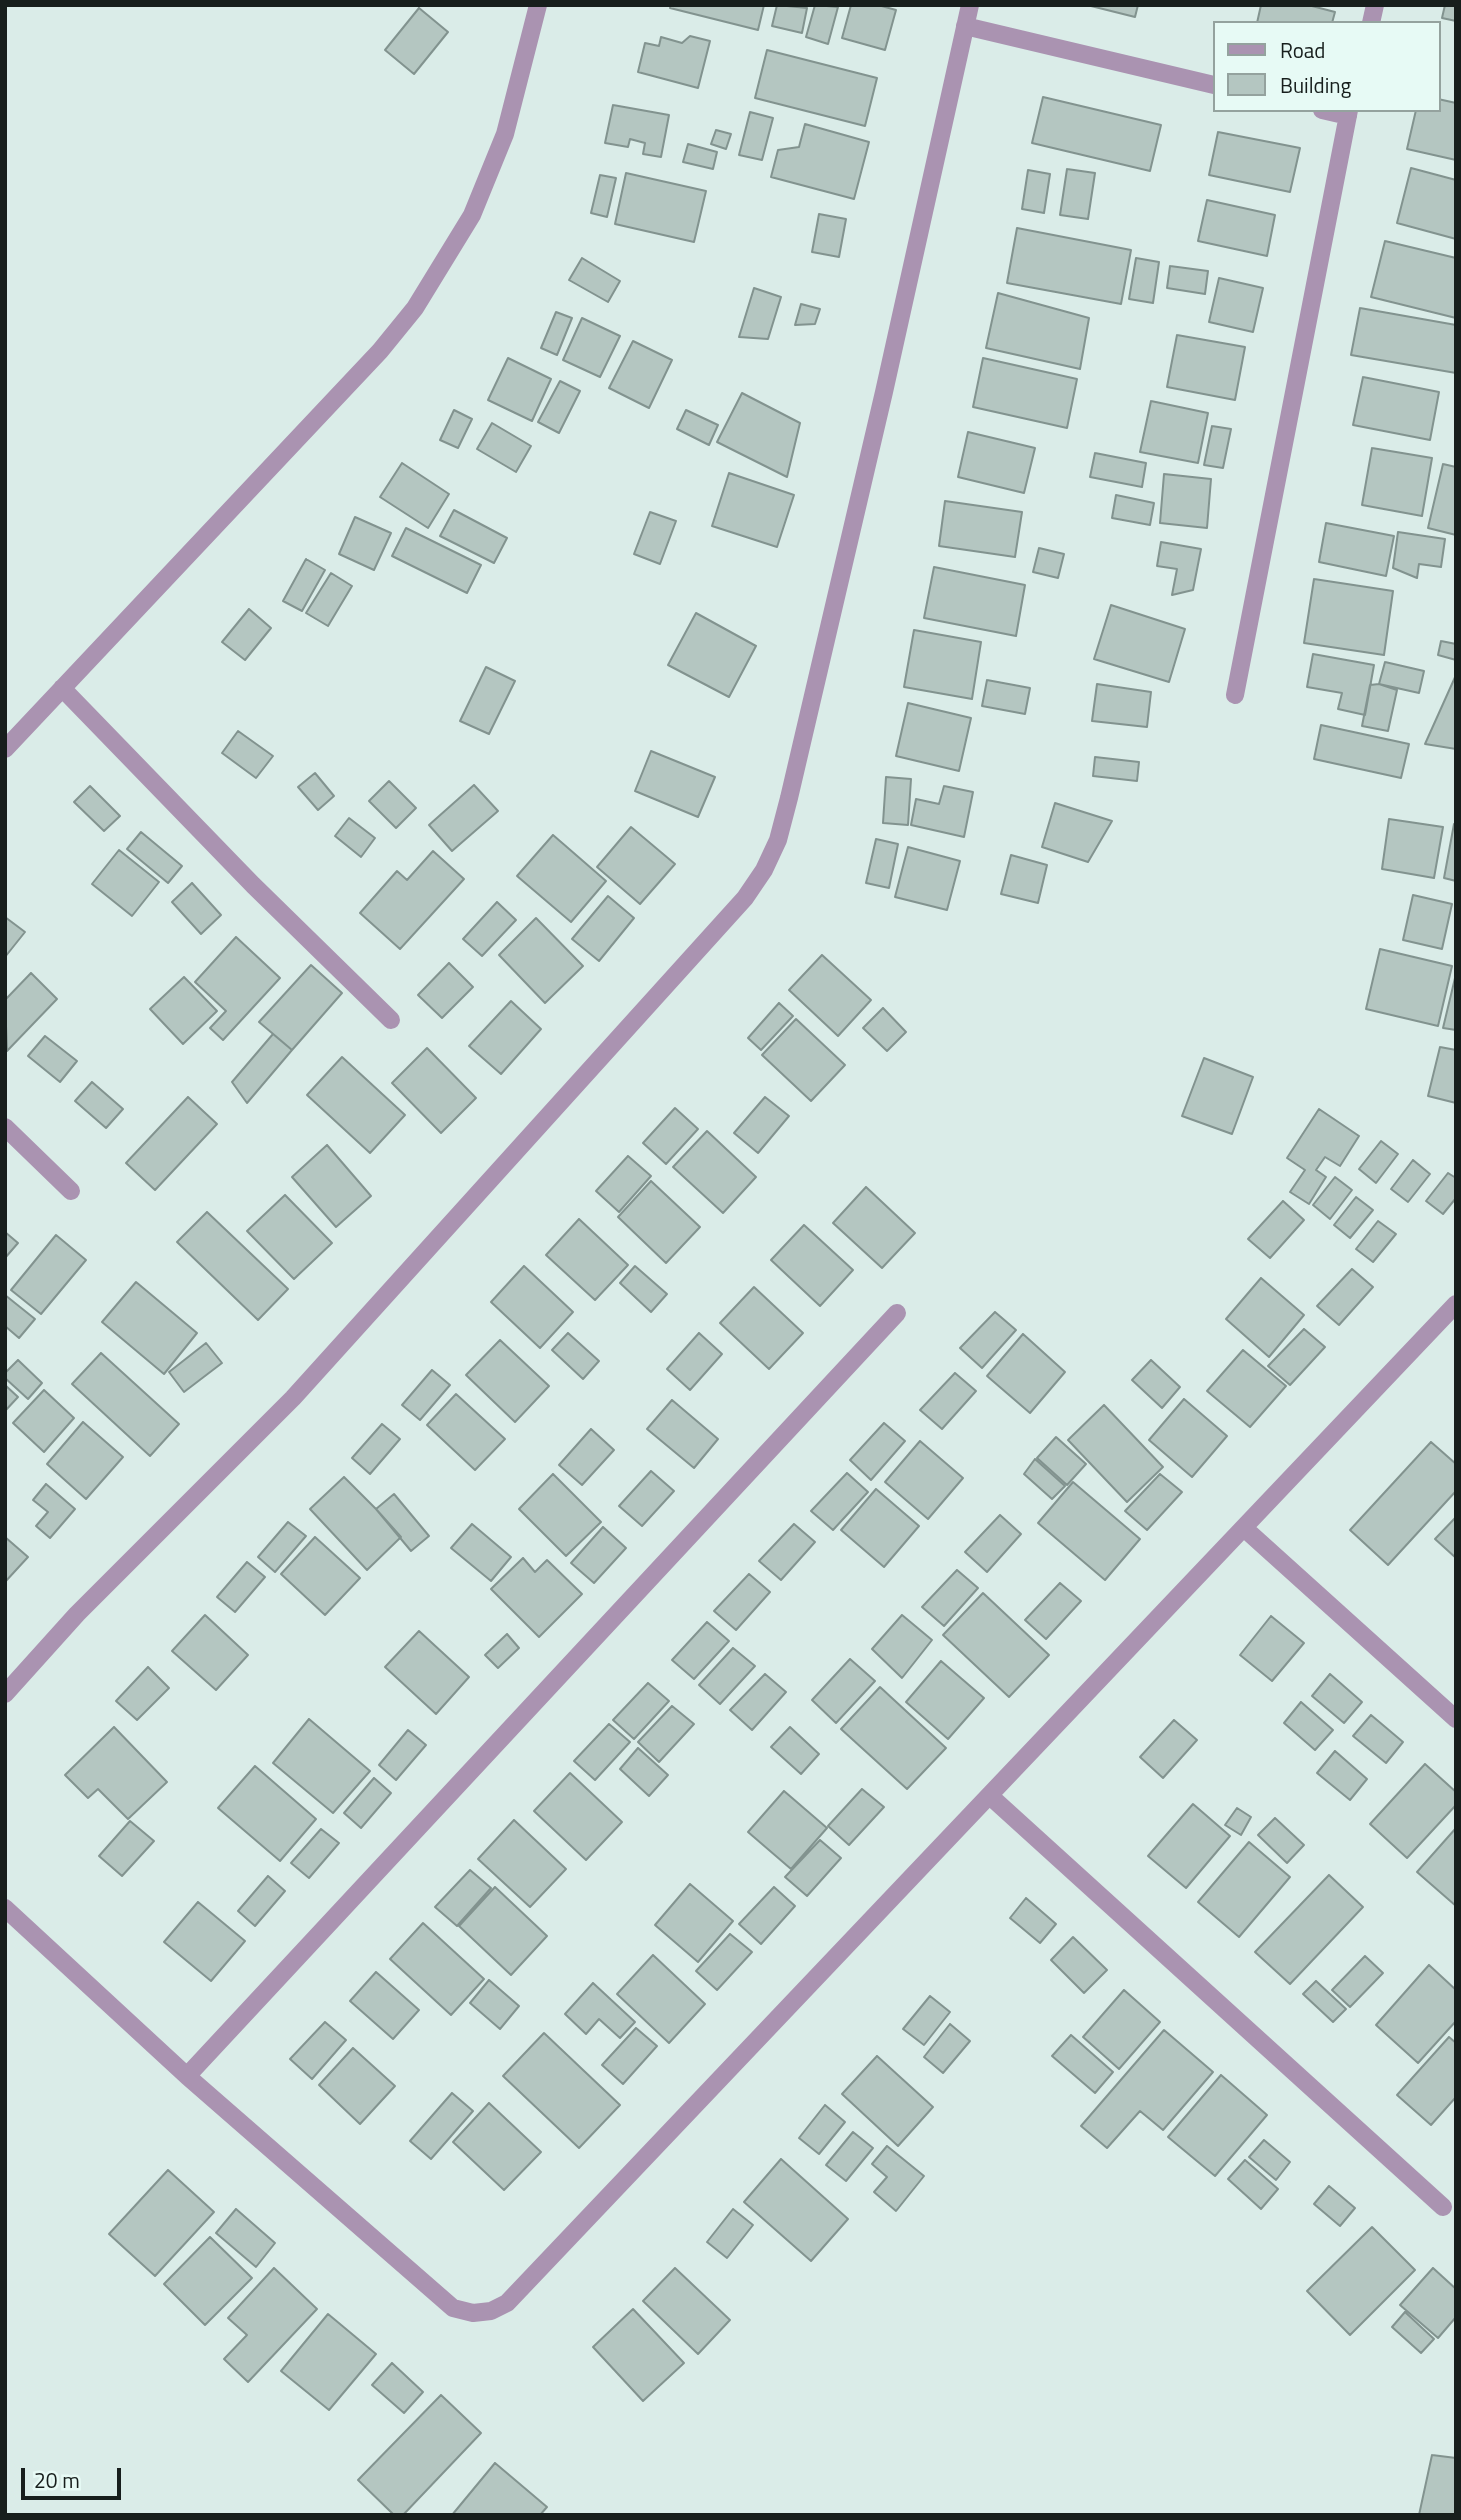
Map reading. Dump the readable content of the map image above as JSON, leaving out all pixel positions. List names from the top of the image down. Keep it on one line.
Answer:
{"legend":["Road","Building"],"scale_bar":"20 m"}
